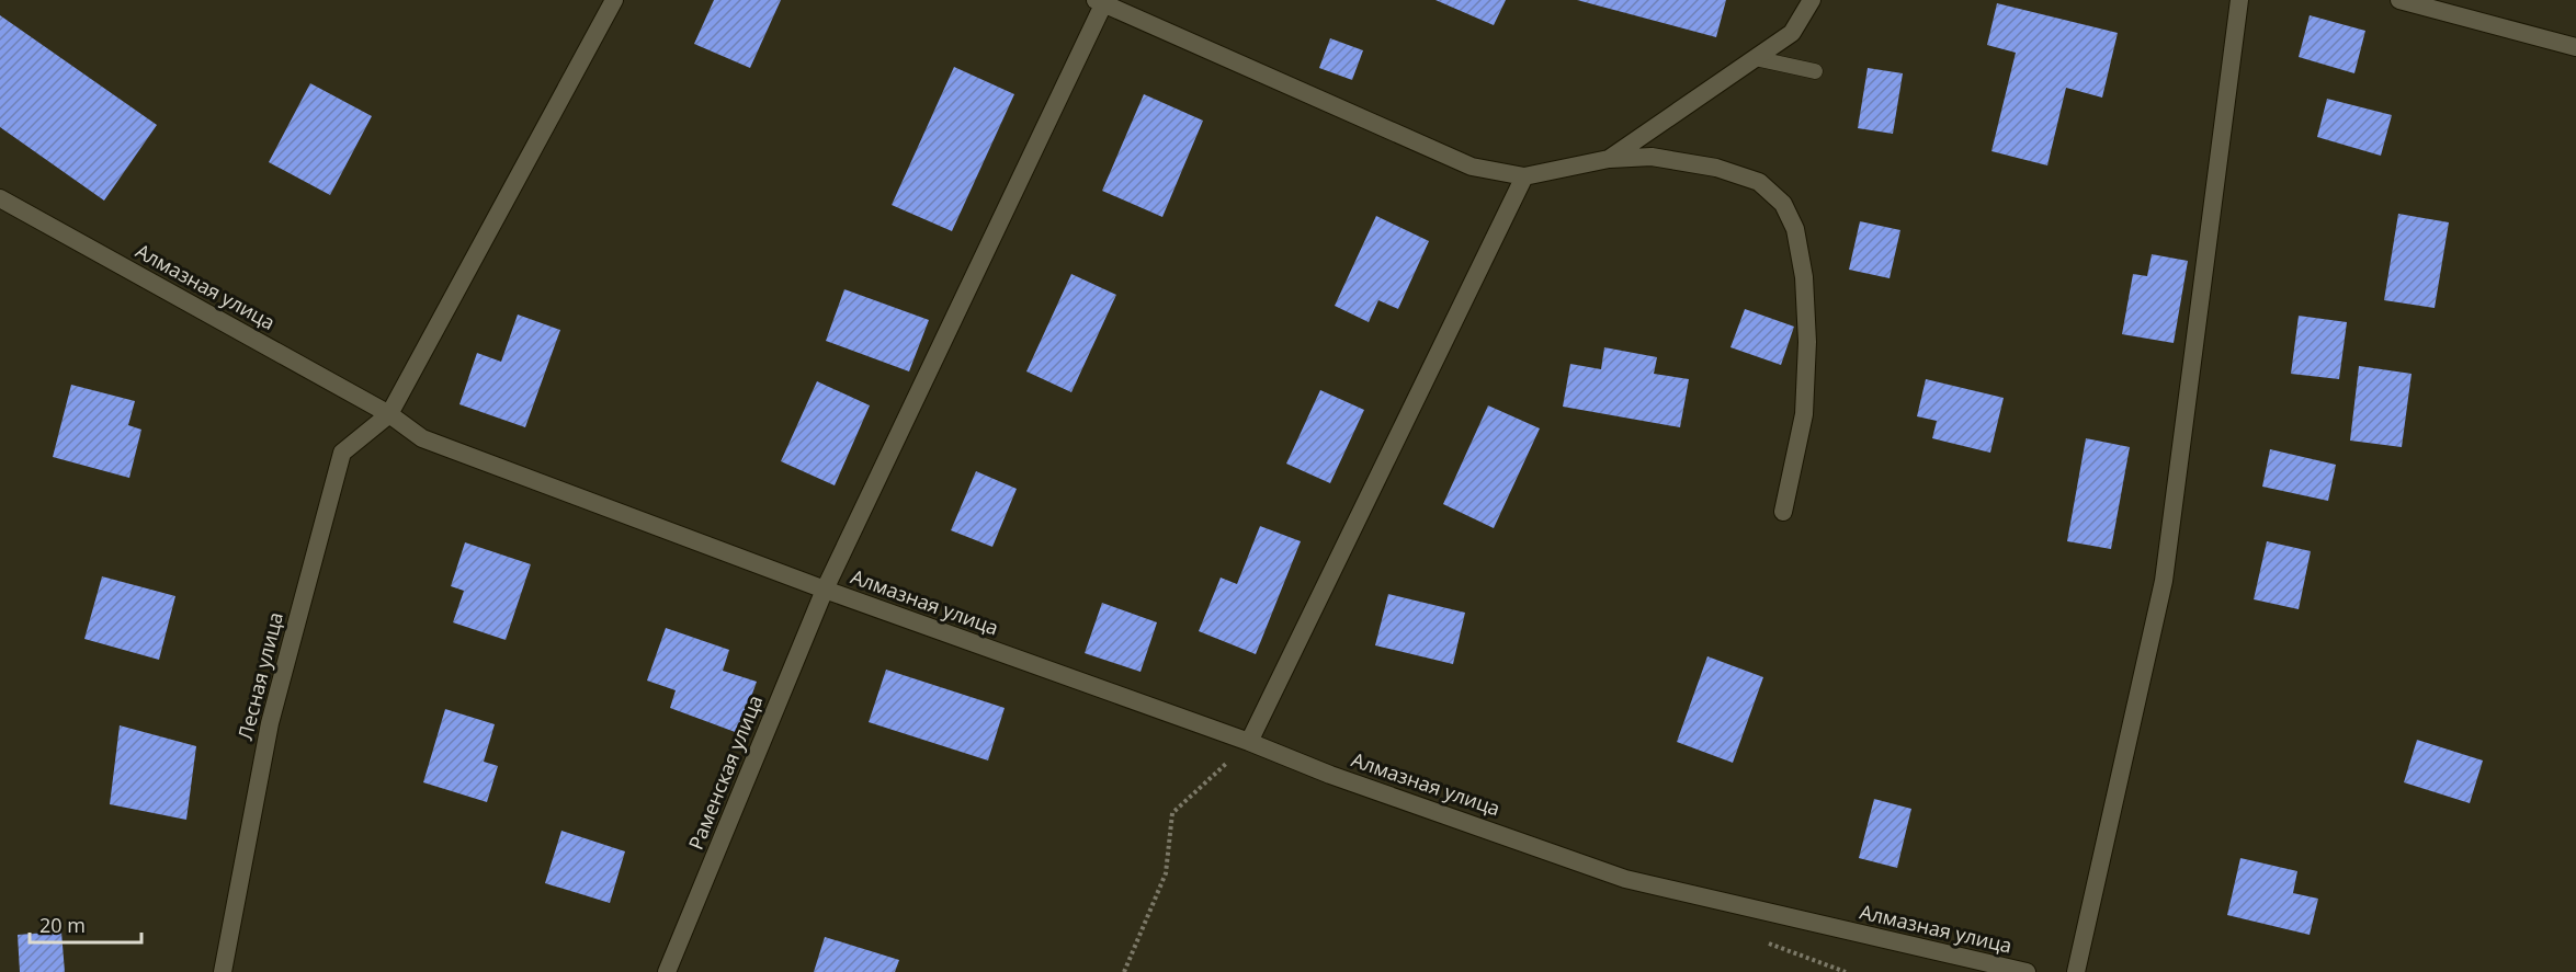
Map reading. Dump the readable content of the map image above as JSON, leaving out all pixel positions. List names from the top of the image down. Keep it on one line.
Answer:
{"streets":{"street":["Алмазная улица","Лесная улица","Раменская улица"]},"crossings":[["Алмазная улица","Лесная улица"],["Алмазная улица","Раменская улица"]],"scale_bar":"20 m"}
